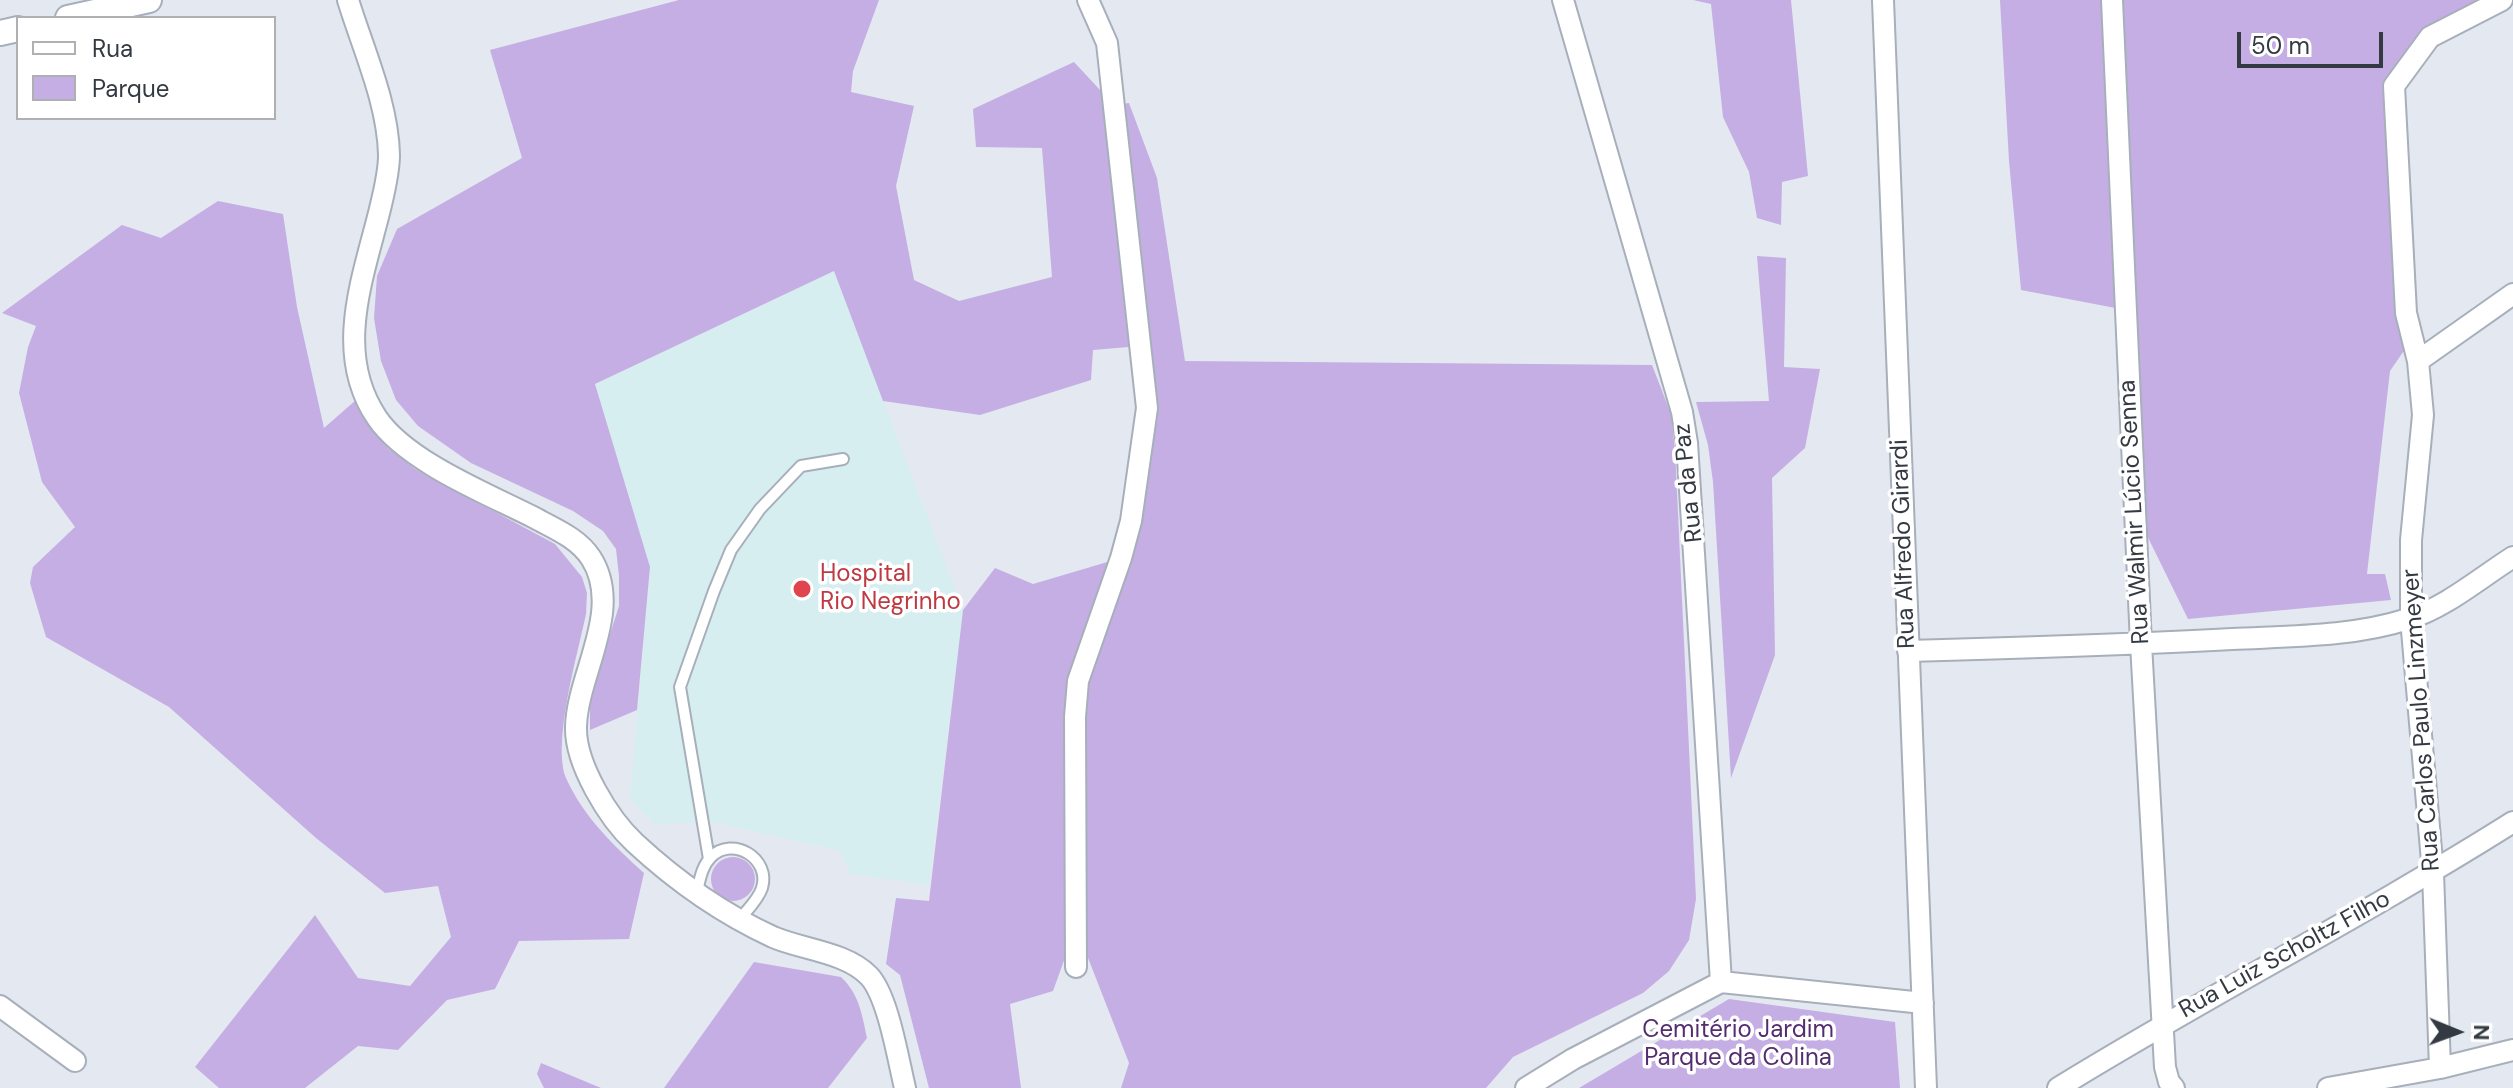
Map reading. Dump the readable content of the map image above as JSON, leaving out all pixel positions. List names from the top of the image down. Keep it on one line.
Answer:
{"streets":{"street":["Rua da Paz","Rua Walmir Lúcio Senna","Rua Alfredo Girardi","Rua Carlos Paulo Linzmeyer","Rua Luiz Scholtz Filho"]},"crossings":[["Rua Walmir Lúcio Senna","Rua Luiz Scholtz Filho"],["Rua Carlos Paulo Linzmeyer","Rua Luiz Scholtz Filho"]],"parks":["Cemitério Jardim Parque da Colina"],"places":["Hospital Rio Negrinho"],"legend":["Rua","Parque"],"scale_bar":"50 m","north":"right"}
